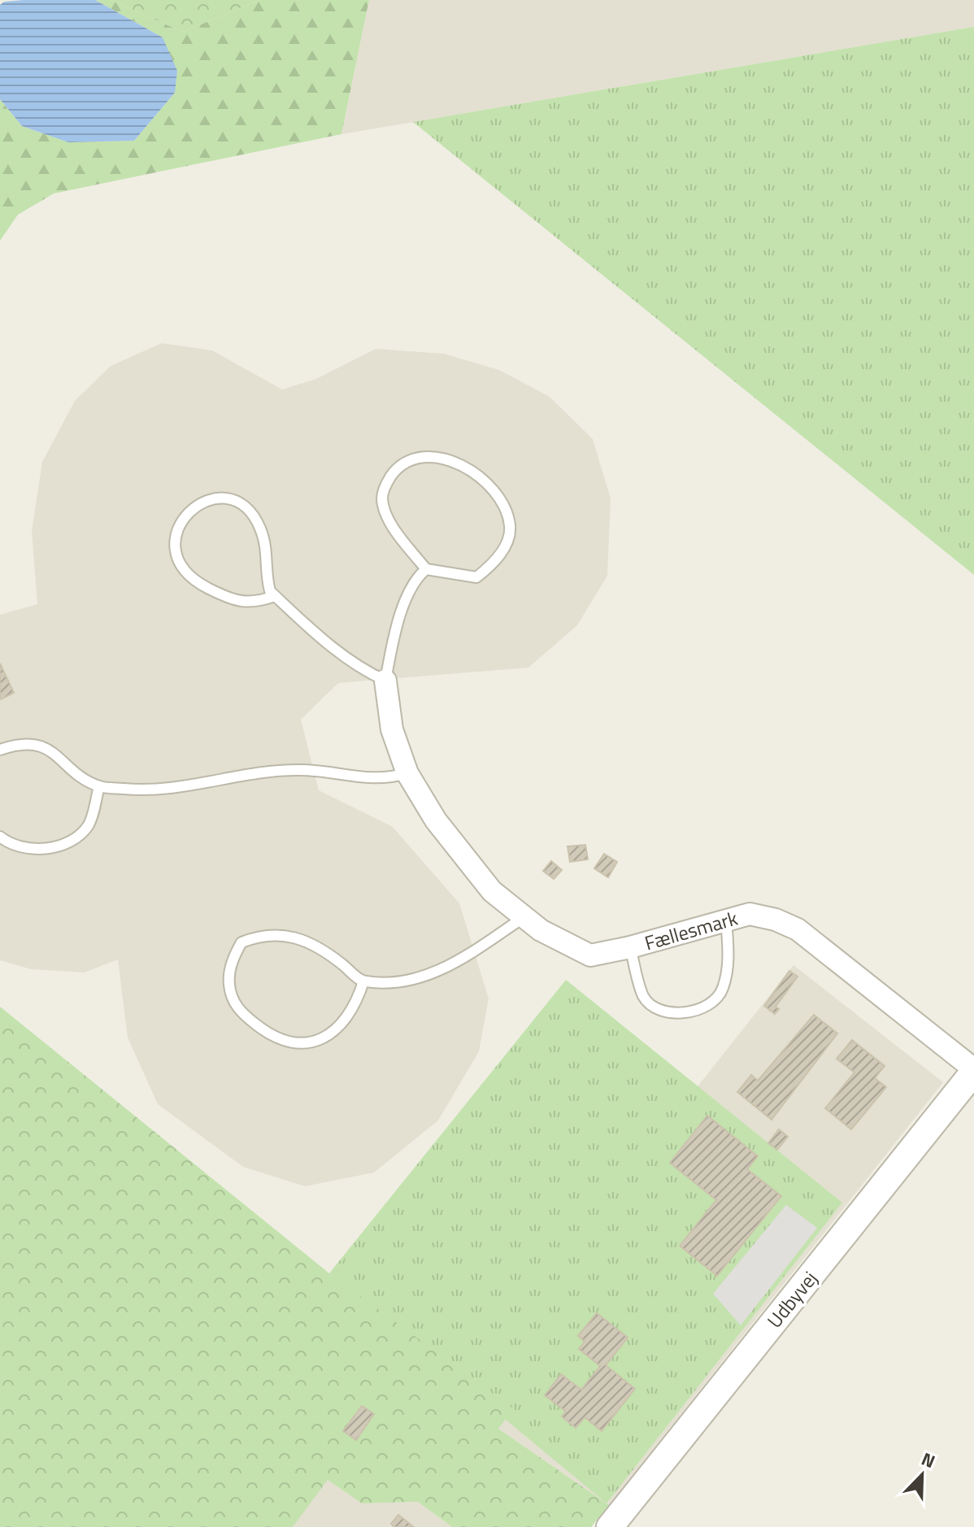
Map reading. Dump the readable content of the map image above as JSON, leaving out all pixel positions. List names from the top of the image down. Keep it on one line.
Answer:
{"streets":{"street":["Fællesmark","Udbyvej"]},"crossings":[["Fællesmark","Udbyvej"]],"north":"top right"}
